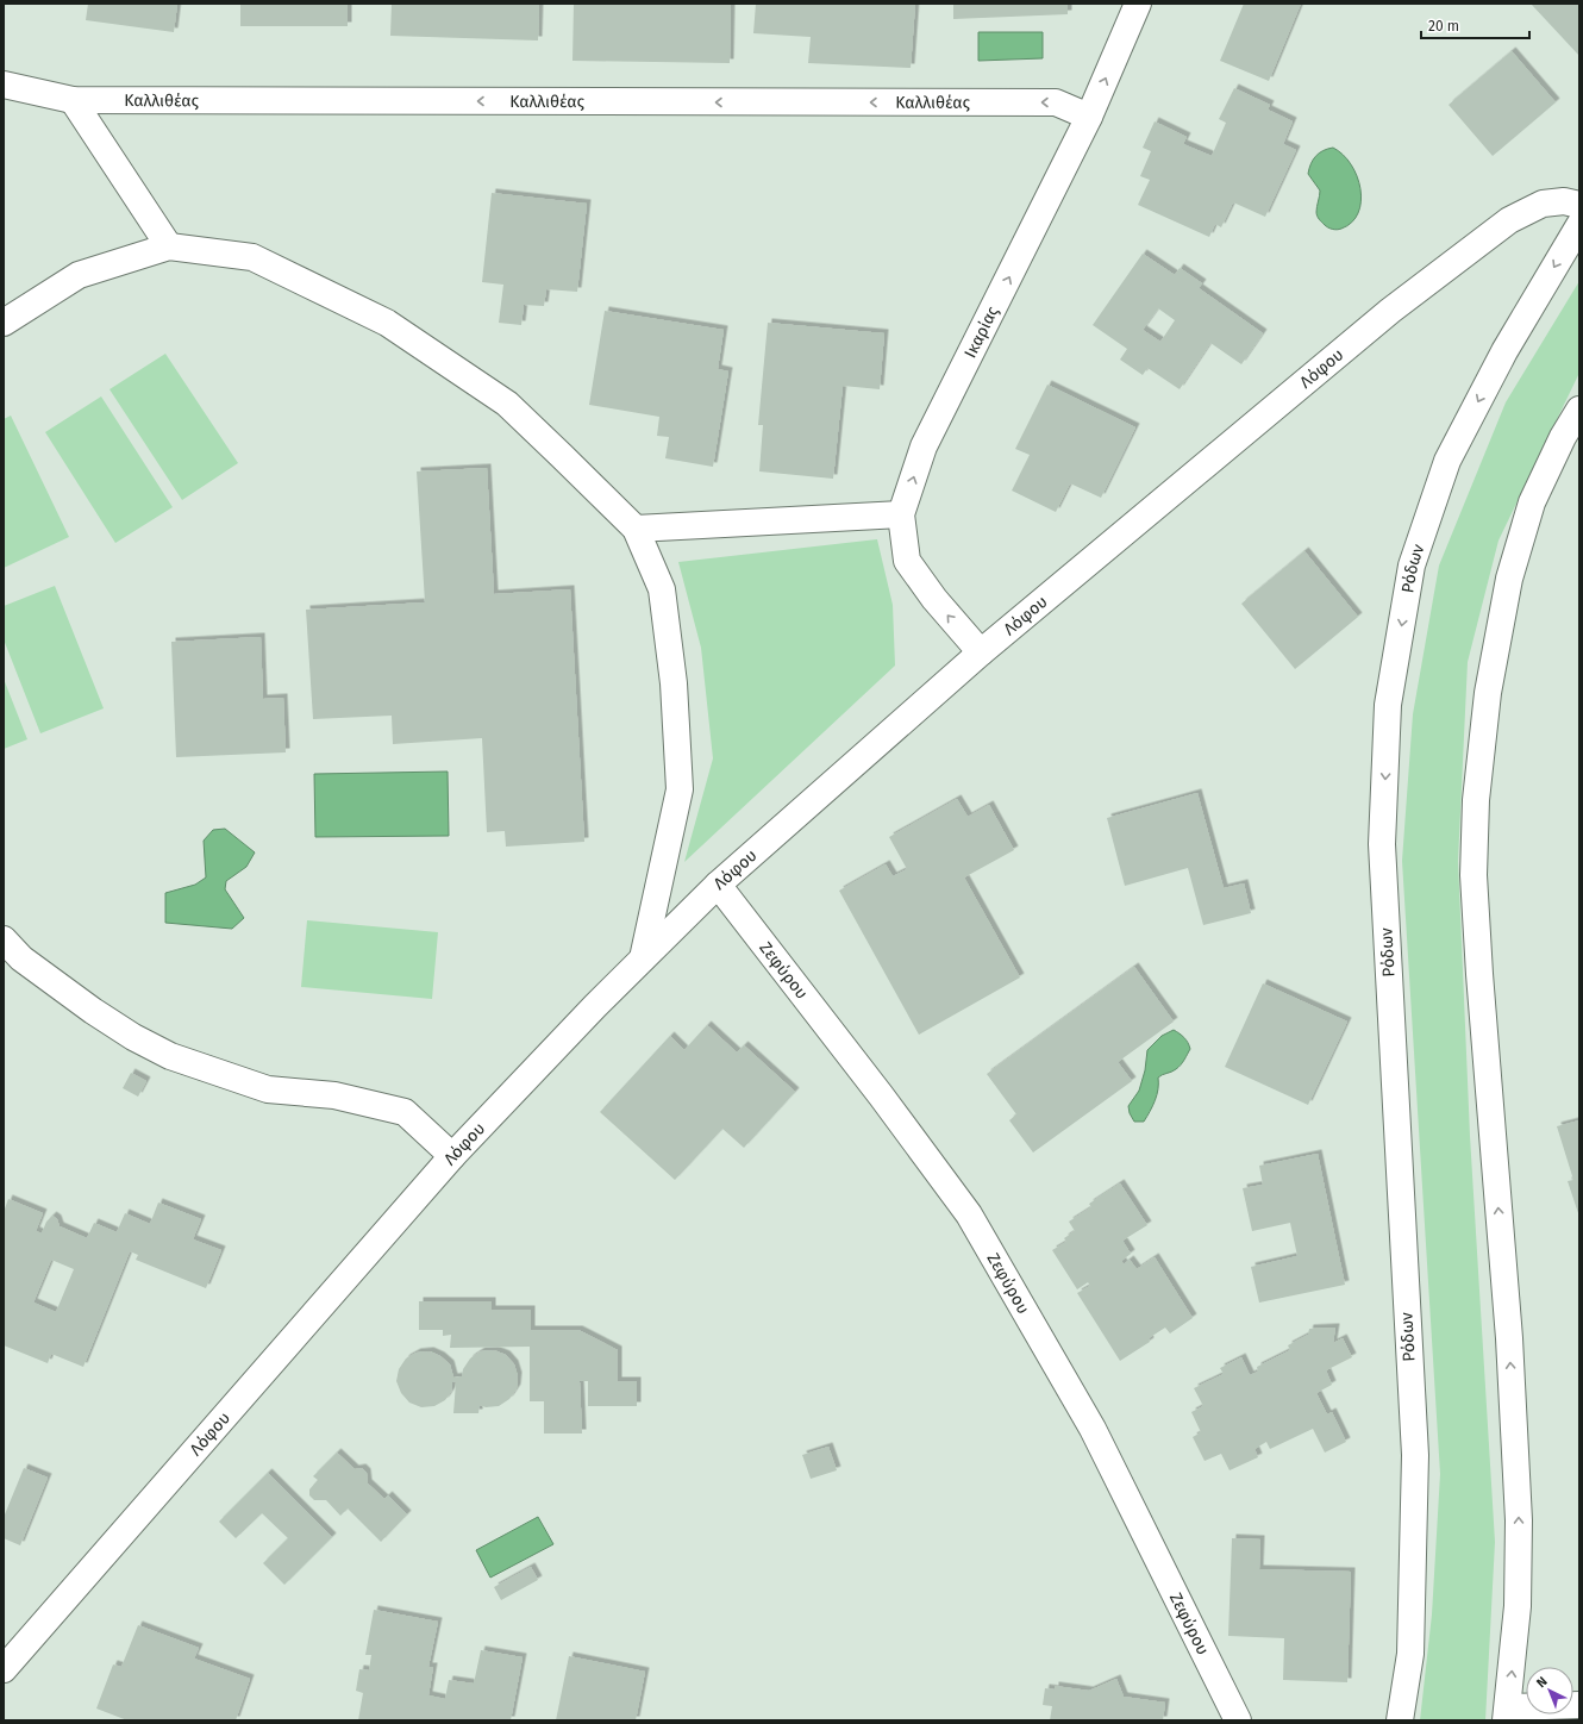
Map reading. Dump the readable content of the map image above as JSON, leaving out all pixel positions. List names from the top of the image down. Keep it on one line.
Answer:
{"streets":{"street":["Καλλιθέας","Ικαρίας","Λόφου","Ρόδων","Ζεφύρου"]},"crossings":[["Καλλιθέας","Ικαρίας"],["Ικαρίας","Λόφου"],["Λόφου","Ζεφύρου"]],"one_way":["Καλλιθέας","Ικαρίας"],"scale_bar":"20 m","north":"top left"}
